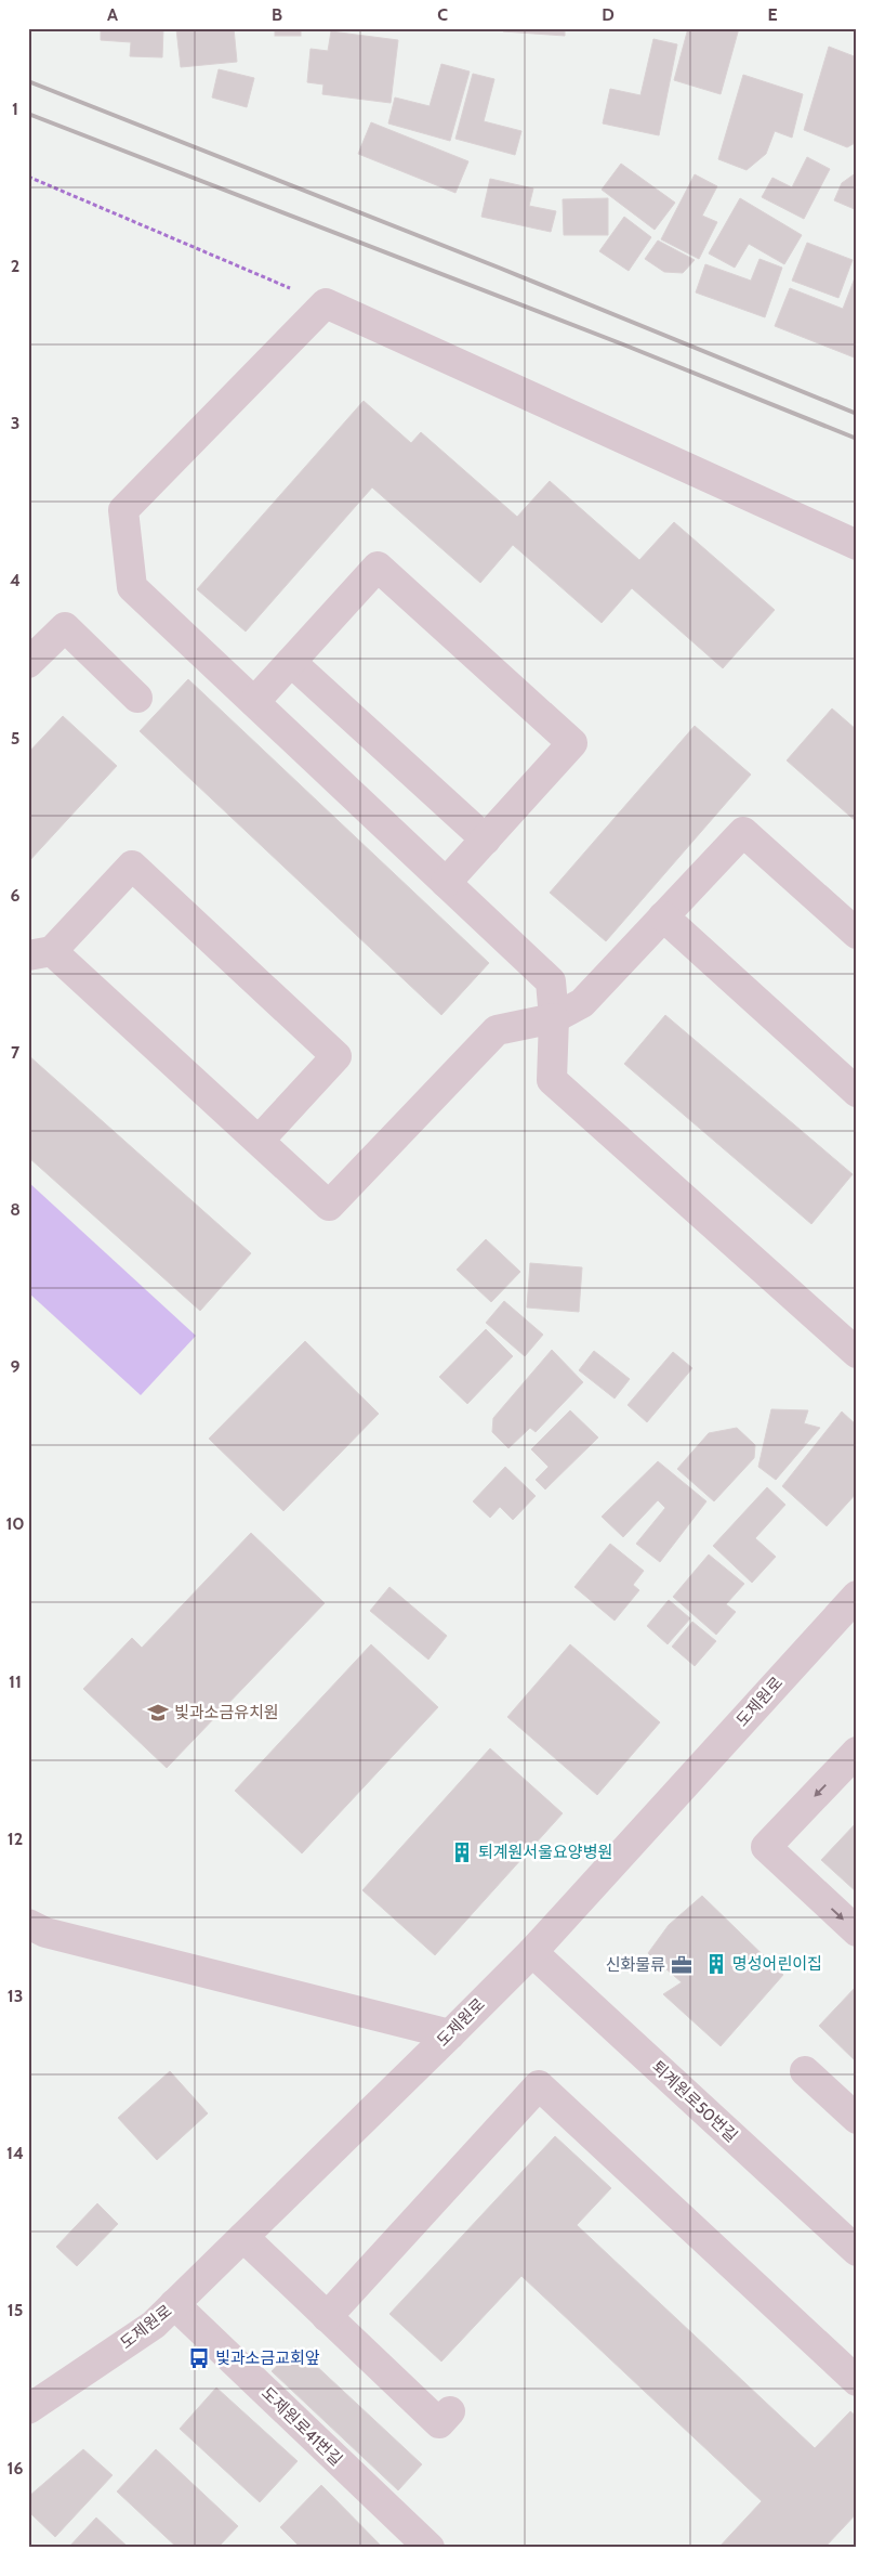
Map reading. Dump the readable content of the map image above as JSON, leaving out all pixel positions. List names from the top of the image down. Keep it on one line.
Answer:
{"streets":{"street":["도제원로","퇴계원로50번길","도제원로41번길"]},"crossings":[["도제원로","퇴계원로50번길"],["도제원로","도제원로41번길"]],"places":{"school or university":["빛과소금유치원"],"building":["퇴계원서울요양병원","명성어린이집"],"office":["신화물류"],"bus stop":["빛과소금교회앞"]},"grid":{"columns":["A","B","C","D","E"],"rows":["1","2","3","4","5","6","7","8","9","10","11","12","13","14","15","16"]}}
